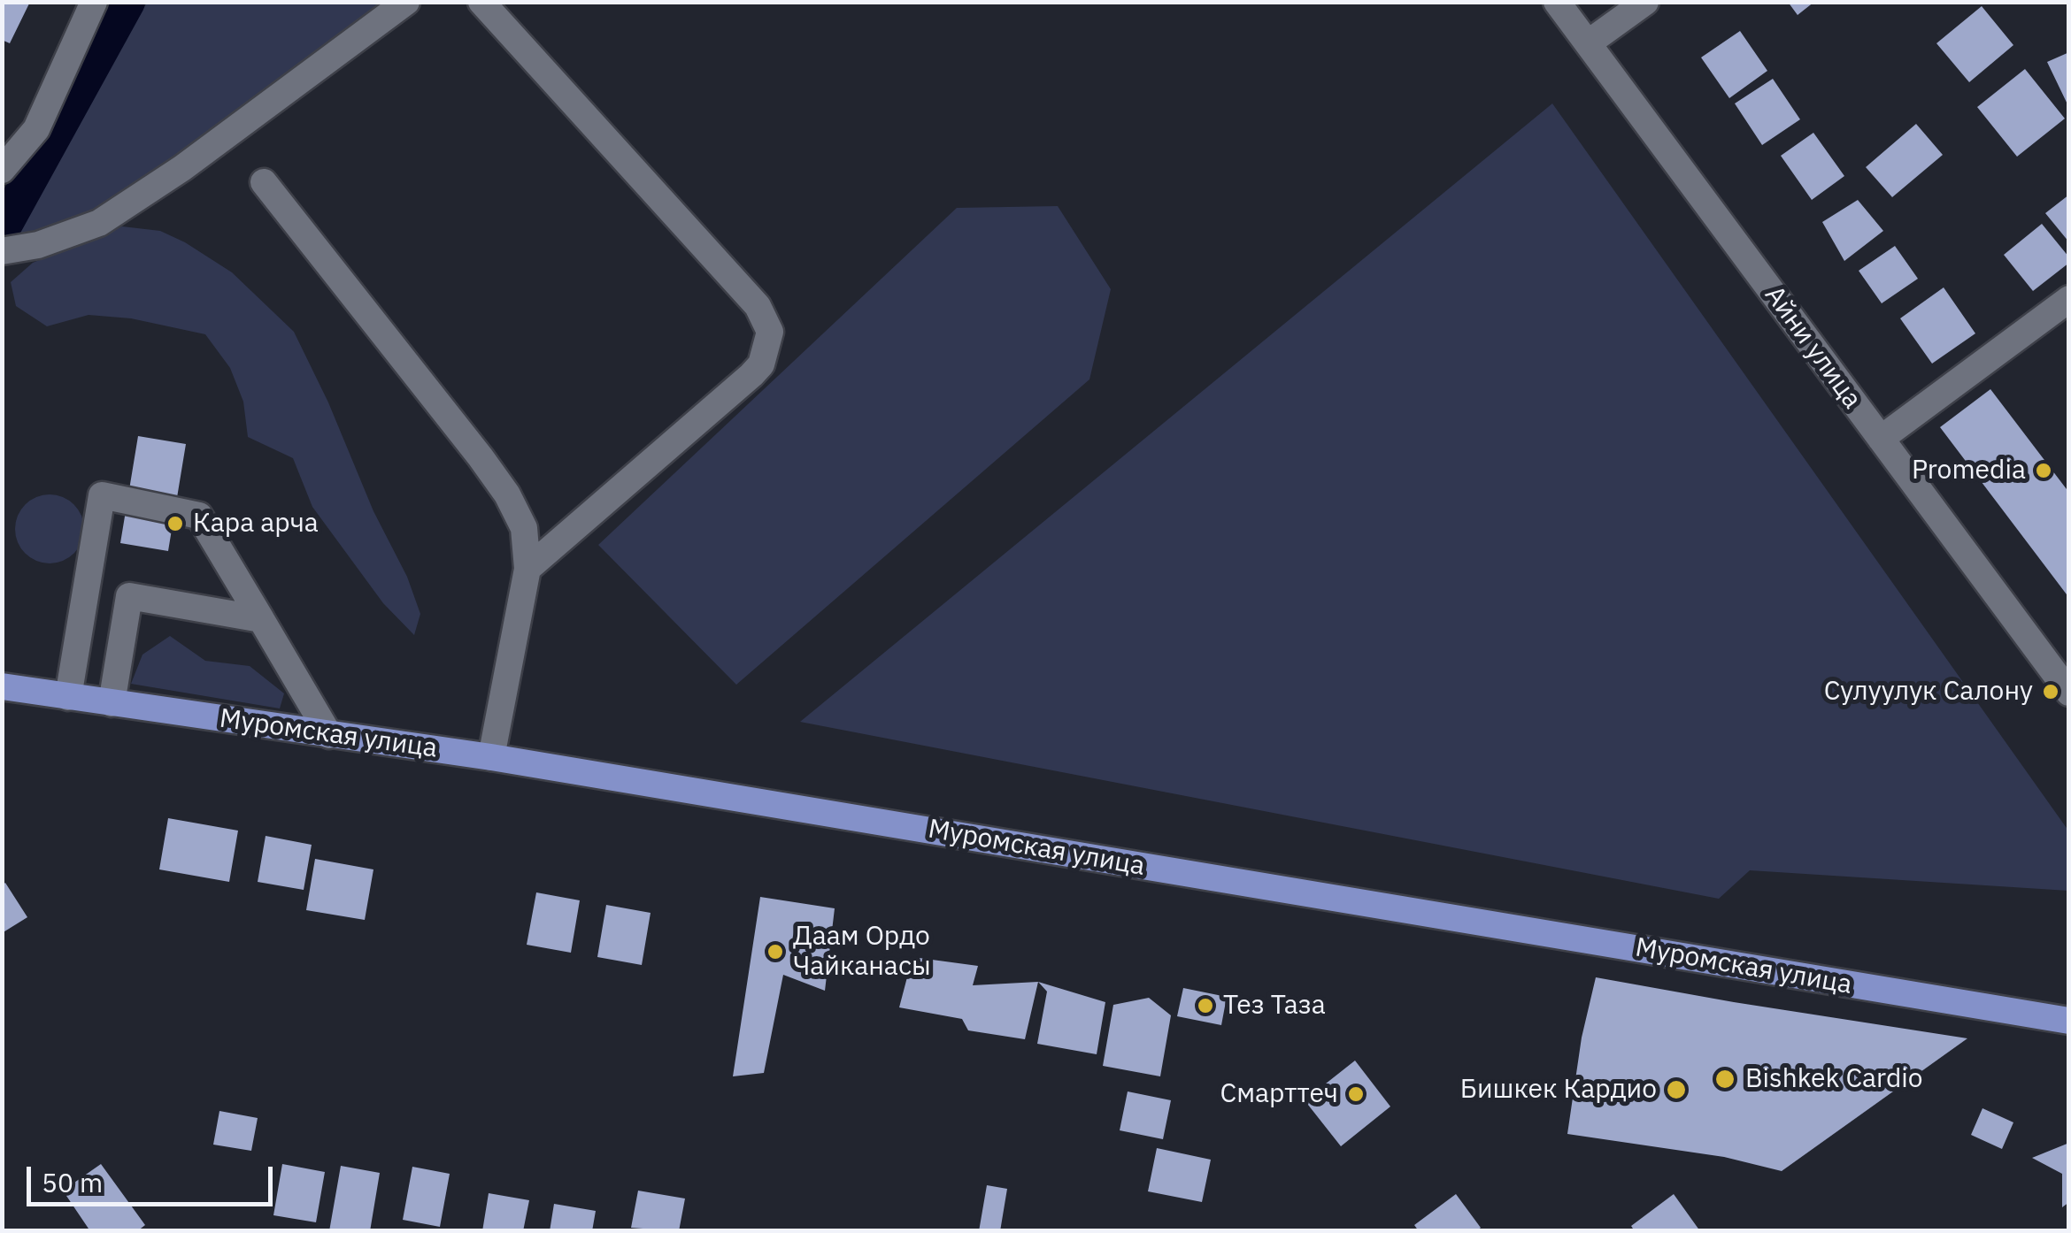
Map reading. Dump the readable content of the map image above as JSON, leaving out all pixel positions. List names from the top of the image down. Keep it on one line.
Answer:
{"streets":{"main road":["Муромская улица"],"street":["Айни улица"]},"places":["Promedia","Кара арча","Сулуулук Салону","Даам Ордо Чайканасы","Тез Таза","Bishkek Cardio","Бишкек Кардио","Смарттеч"],"scale_bar":"50 m"}
